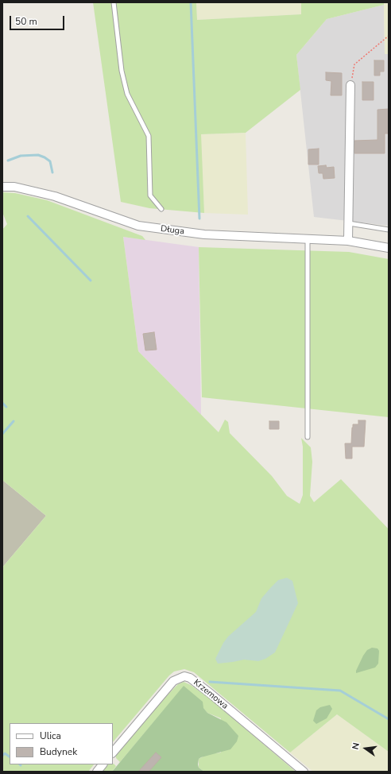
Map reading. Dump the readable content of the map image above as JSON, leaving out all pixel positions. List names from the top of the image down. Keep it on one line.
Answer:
{"streets":{"street":["Długa","Krzemowa"]},"legend":["Ulica","Budynek"],"scale_bar":"50 m","north":"left"}
